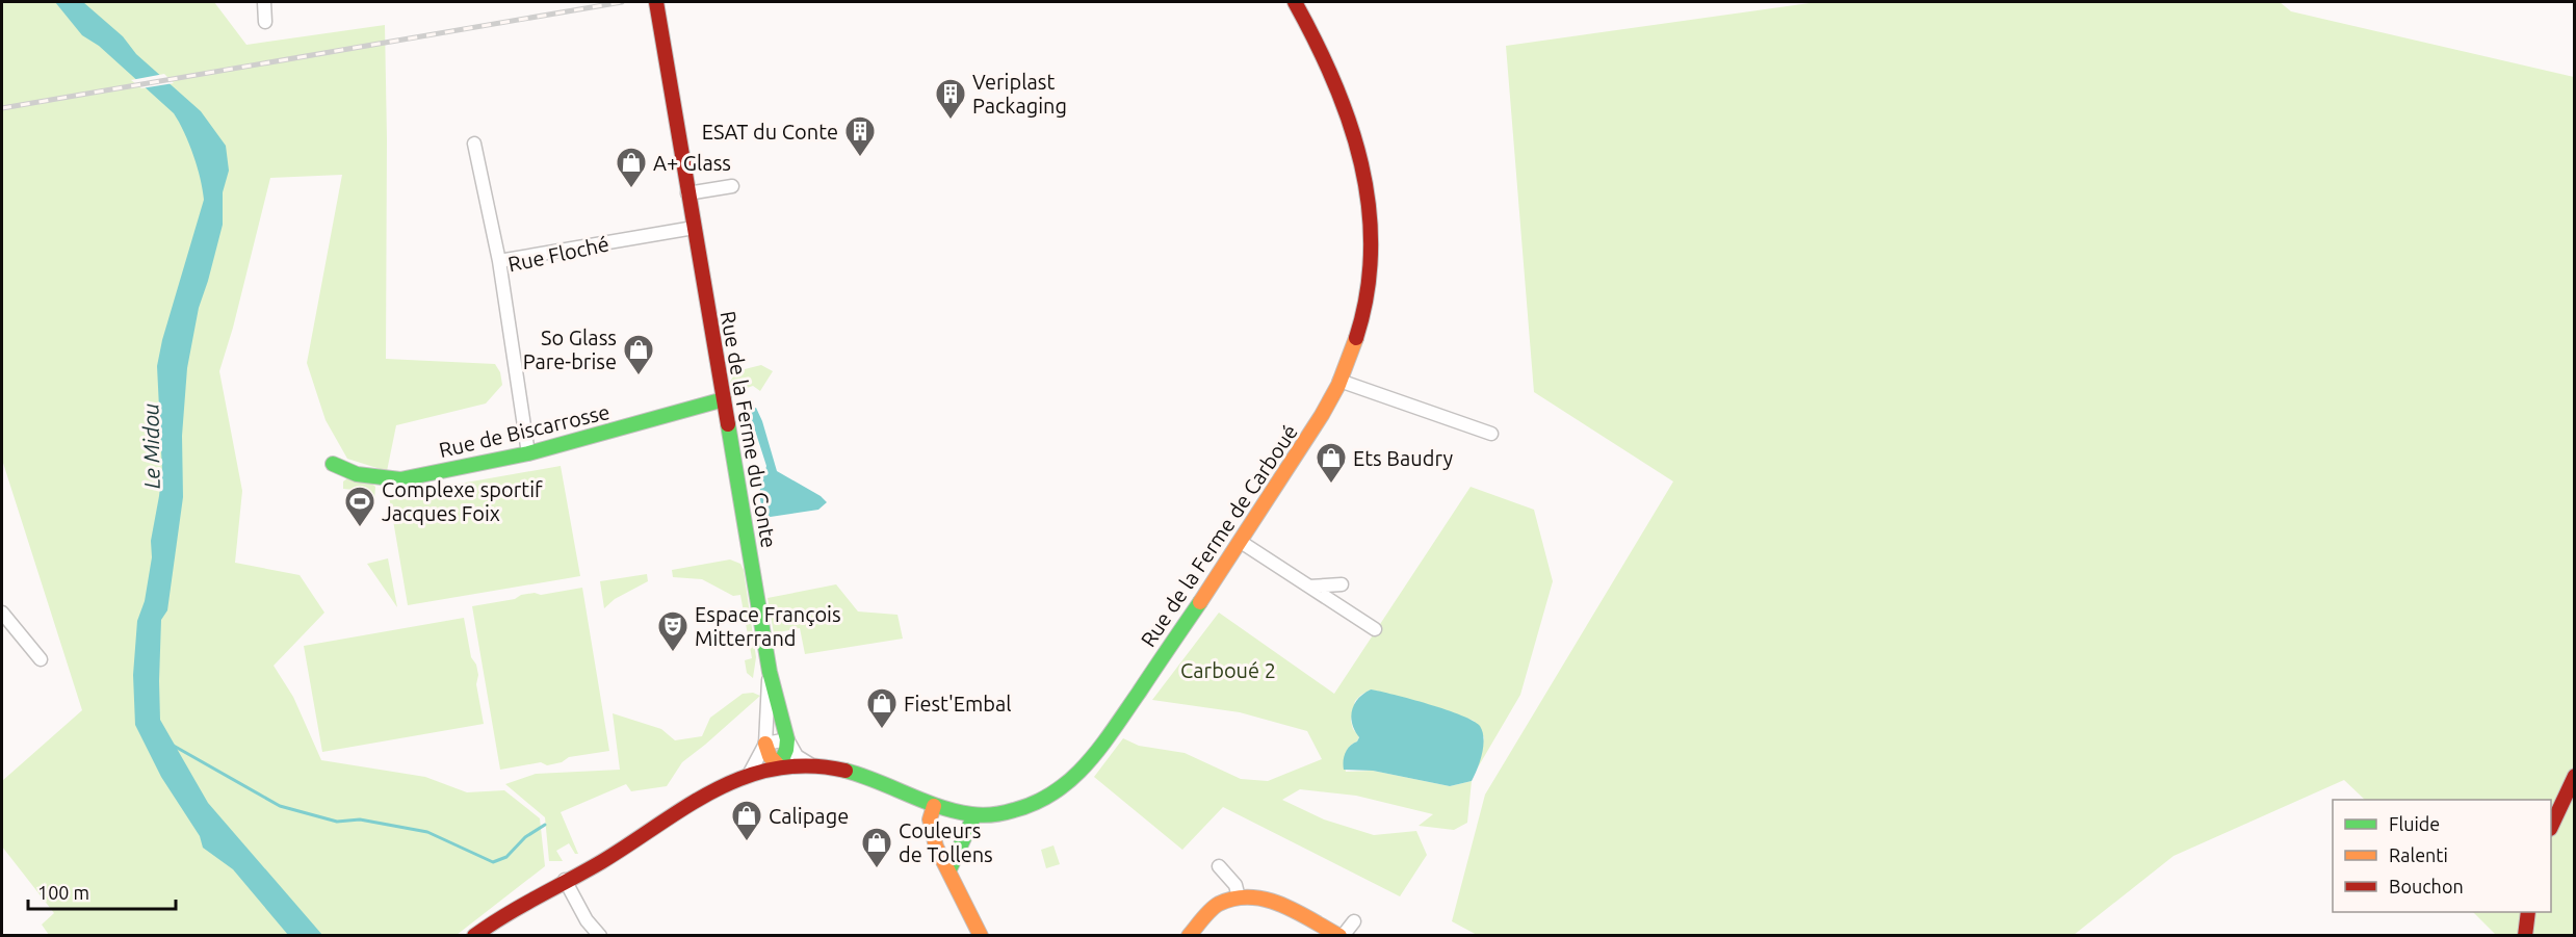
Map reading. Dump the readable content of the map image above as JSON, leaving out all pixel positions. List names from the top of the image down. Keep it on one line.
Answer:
{"streets":{"street":["Rue Floché","Rue de la Ferme du Conte","Rue de Biscarrosse","Rue de la Ferme de Carboué"]},"crossings":[["Rue Floché","Rue de la Ferme du Conte"],["Rue Floché","Rue de Biscarrosse"],["Rue de la Ferme du Conte","Rue de Biscarrosse"],["Rue de la Ferme du Conte","Rue de la Ferme de Carboué"]],"water":["Le Midou"],"parks":["Carboué 2"],"places":{"building":["Veriplast Packaging","ESAT du Conte"],"shop":["A+ Glass","So Glass Pare-brise","Ets Baudry","Fiest'Embal","Calipage","Couleurs de Tollens"],"sports":["Complexe sportif Jacques Foix"],"theatre":["Espace François Mitterrand"]},"legend":["Fluide","Ralenti","Bouchon"],"scale_bar":"100 m"}
